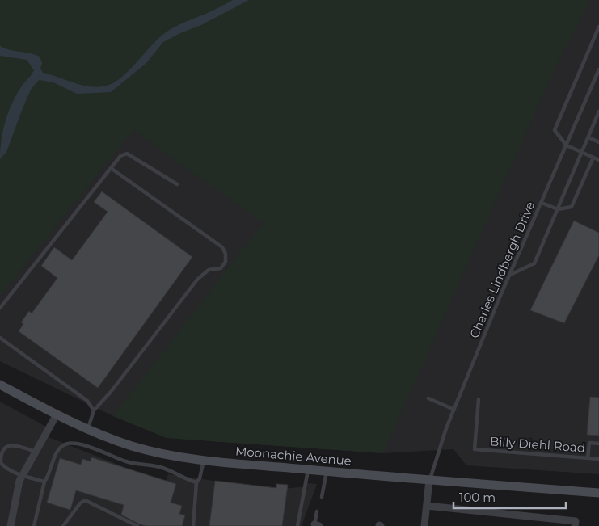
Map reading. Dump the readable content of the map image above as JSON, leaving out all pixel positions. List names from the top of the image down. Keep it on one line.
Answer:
{"streets":{"main road":["Moonachie Avenue"],"lane":["Charles Lindbergh Drive","Billy Diehl Road"]},"crossings":[["Charles Lindbergh Drive","Moonachie Avenue"]],"scale_bar":"100 m"}
